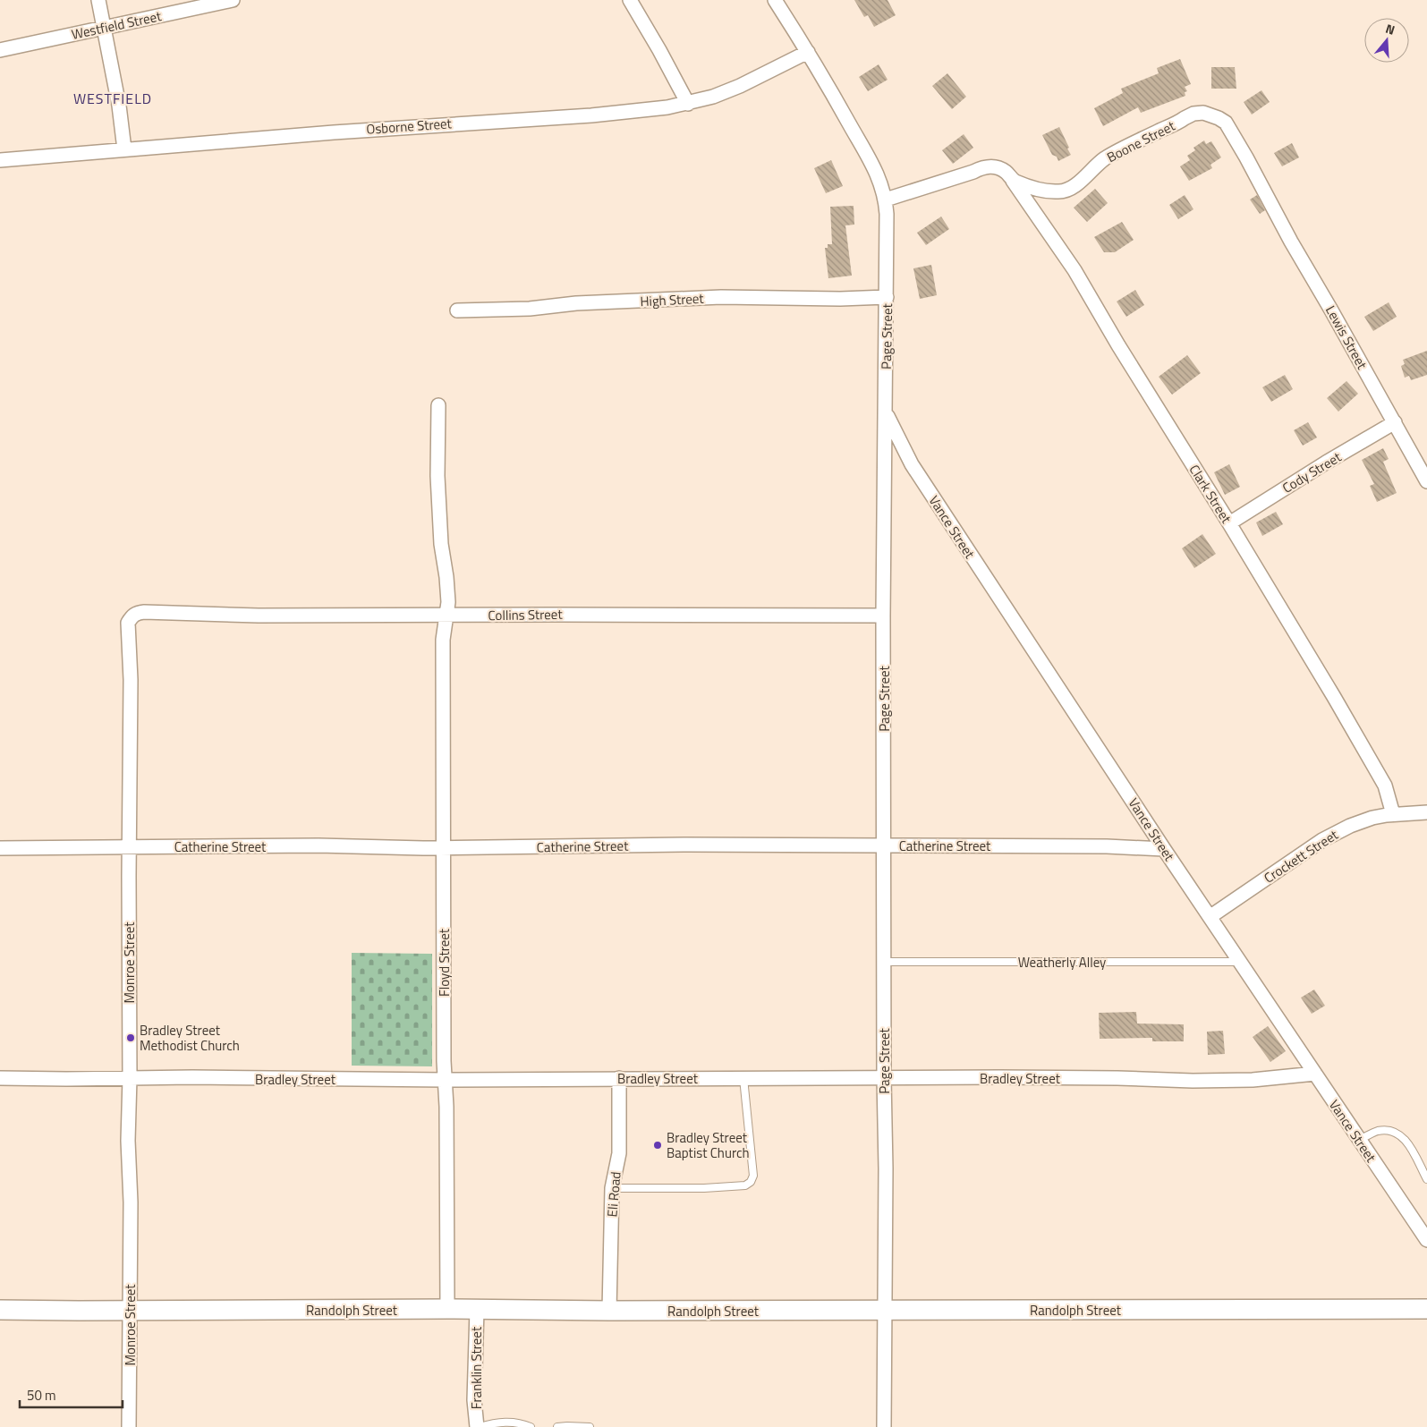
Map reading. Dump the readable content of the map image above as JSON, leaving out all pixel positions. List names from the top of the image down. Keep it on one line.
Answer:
{"streets":{"street":["Westfield Street","Osborne Street","Boone Street","High Street","Page Street","Lewis Street","Cody Street","Clark Street","Vance Street","Collins Street","Catherine Street","Crockett Street","Monroe Street","Floyd Street","Bradley Street","Eli Road","Randolph Street","Franklin Street"],"lane":["Weatherly Alley"]},"crossings":[["Osborne Street","Page Street"],["Boone Street","Page Street"],["Boone Street","Lewis Street"],["Boone Street","Clark Street"],["High Street","Page Street"],["Page Street","Vance Street"],["Page Street","Collins Street"],["Page Street","Catherine Street"],["Page Street","Weatherly Alley"],["Page Street","Bradley Street"],["Page Street","Randolph Street"],["Lewis Street","Cody Street"],["Cody Street","Clark Street"],["Clark Street","Crockett Street"],["Vance Street","Catherine Street"],["Vance Street","Crockett Street"],["Vance Street","Weatherly Alley"],["Vance Street","Bradley Street"],["Collins Street","Monroe Street"],["Collins Street","Floyd Street"],["Catherine Street","Monroe Street"],["Catherine Street","Floyd Street"],["Monroe Street","Bradley Street"],["Monroe Street","Randolph Street"],["Floyd Street","Bradley Street"],["Floyd Street","Randolph Street"],["Bradley Street","Eli Road"],["Eli Road","Randolph Street"],["Randolph Street","Franklin Street"]],"districts":["WESTFIELD"],"places":["Bradley Street Methodist Church","Bradley Street Baptist Church"],"scale_bar":"50 m","north":"top"}
